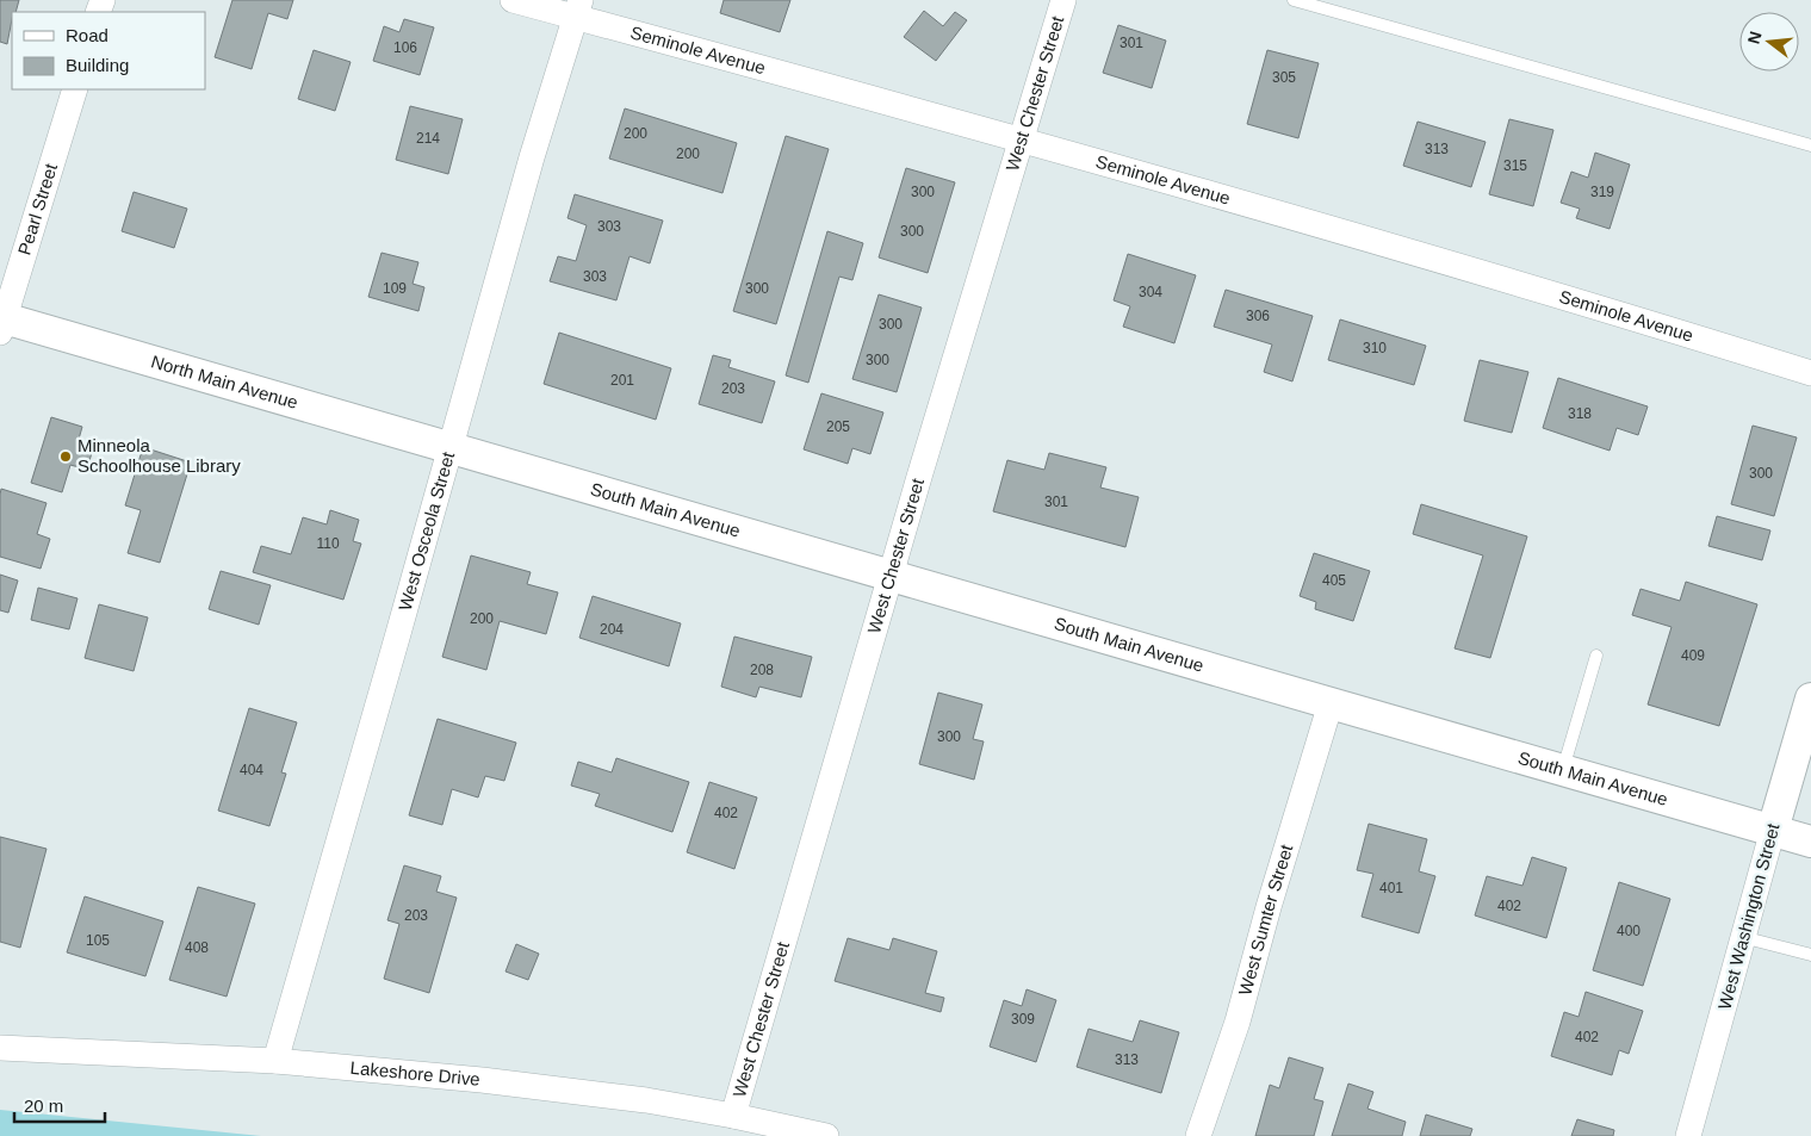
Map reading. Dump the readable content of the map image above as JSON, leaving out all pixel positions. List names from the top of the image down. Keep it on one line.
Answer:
{"streets":{"street":["Seminole Avenue","West Chester Street","Pearl Street","North Main Avenue","South Main Avenue","West Osceola Street","West Washington Street","West Sumter Street","Lakeshore Drive"]},"crossings":[["Seminole Avenue","West Chester Street"],["Seminole Avenue","West Osceola Street"],["West Chester Street","South Main Avenue"],["West Chester Street","Lakeshore Drive"],["Pearl Street","North Main Avenue"],["North Main Avenue","South Main Avenue"],["North Main Avenue","West Osceola Street"],["South Main Avenue","West Osceola Street"],["South Main Avenue","West Washington Street"],["South Main Avenue","West Sumter Street"],["West Osceola Street","Lakeshore Drive"]],"places":["Minneola Schoolhouse Library"],"house_numbers":["301","106","305","200","214","313","200","315","300","319","303","300","303","109","300","304","306","300","310","300","201","203","318","205","300","301","110","405","200","204","409","208","300","404","402","401","402","203","400","105","408","309","402","313"],"legend":["Road","Building"],"scale_bar":"20 m","north":"left"}
